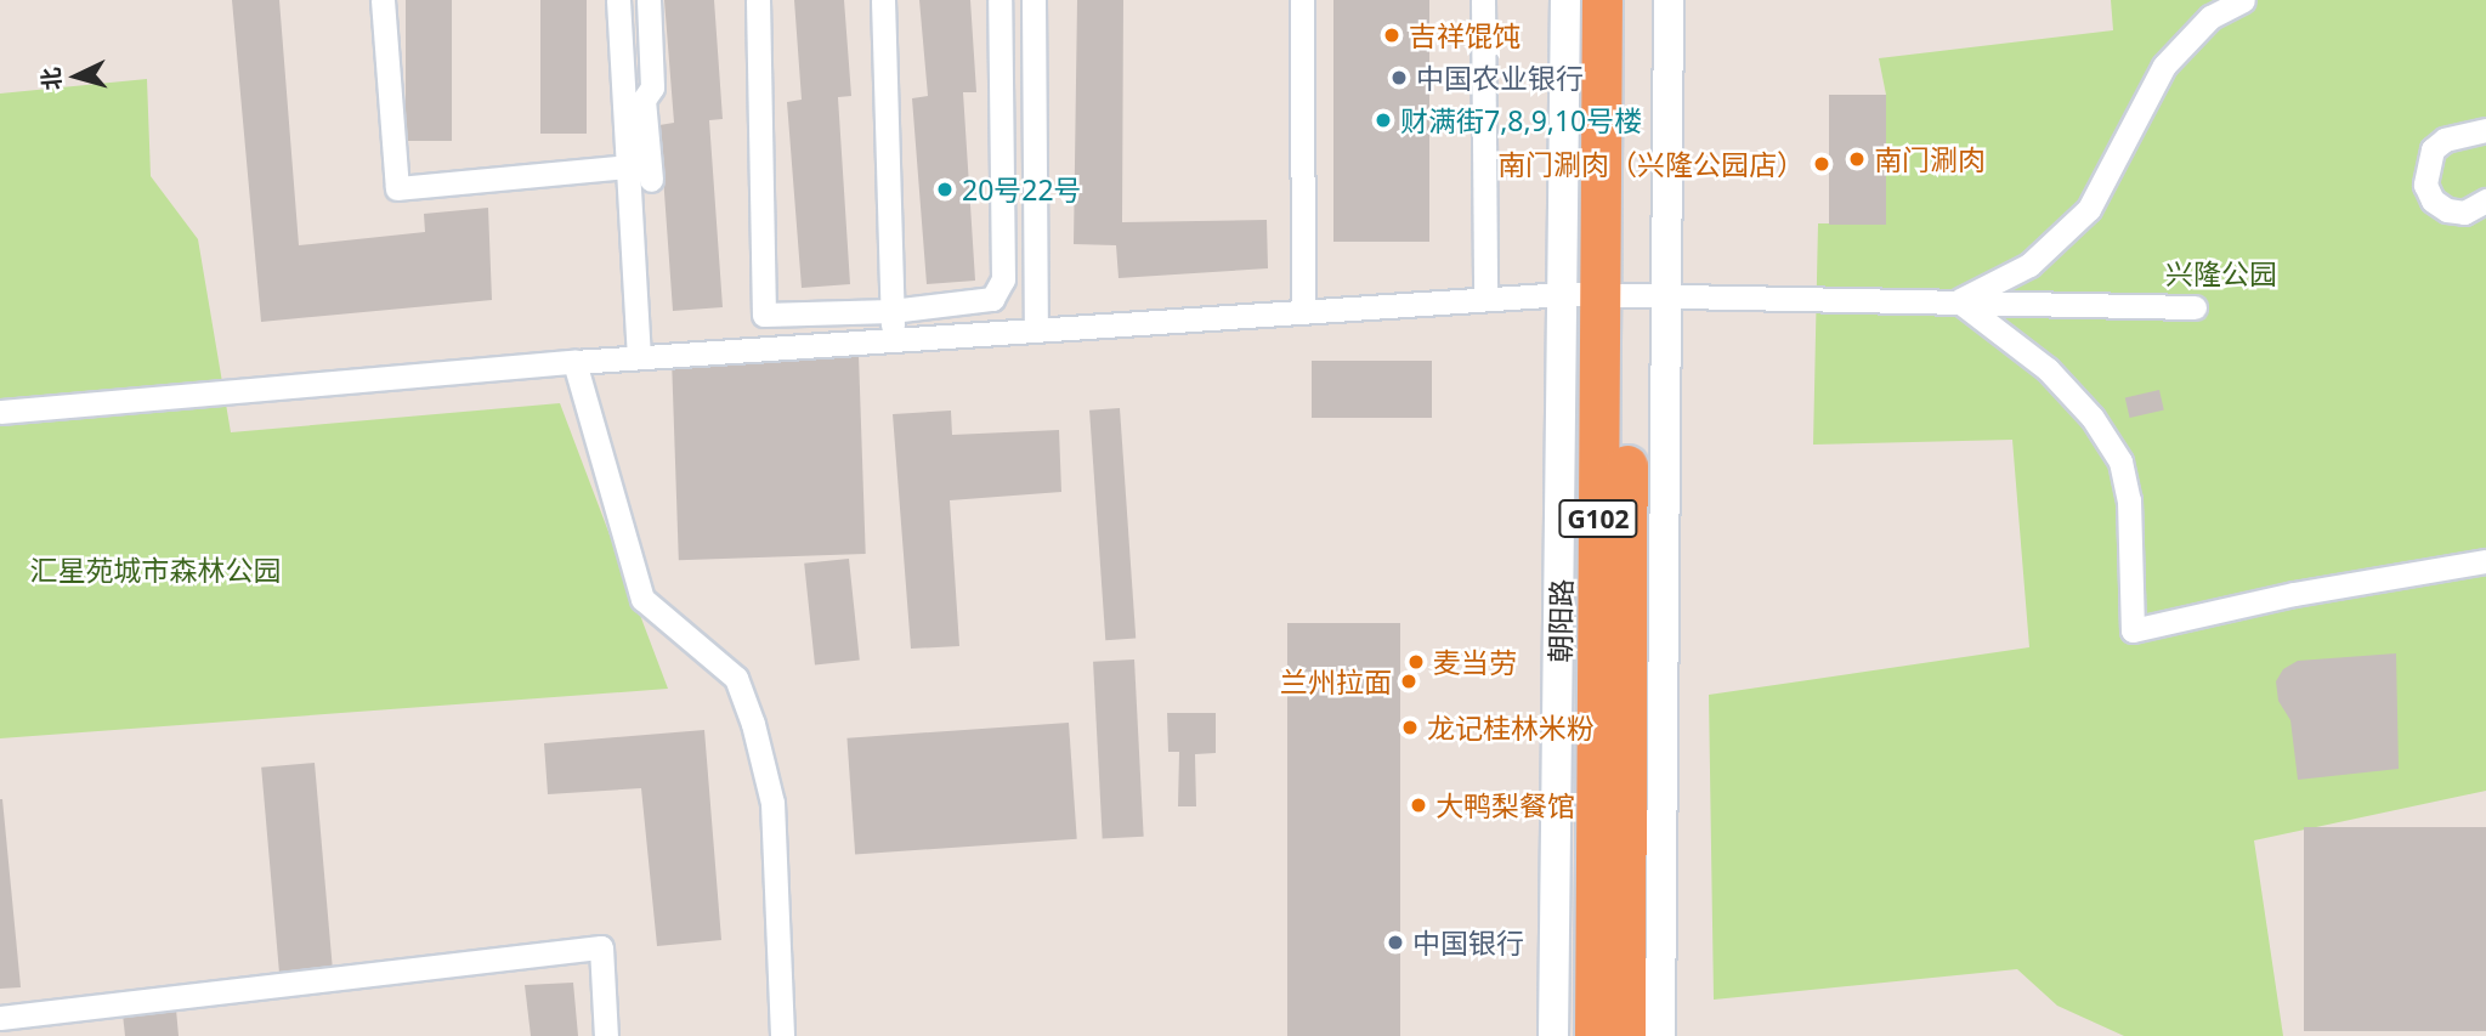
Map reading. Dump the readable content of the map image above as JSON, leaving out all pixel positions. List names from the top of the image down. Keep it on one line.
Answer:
{"streets":{"highway":["G102","朝阳路"]},"parks":["兴隆公园","汇星苑城市森林公园"],"places":["吉祥馄饨","中国农业银行","财满街7,8,9,10号楼","南门涮肉","南门涮肉（兴隆公园店）","20号22号","麦当劳","兰州拉面","龙记桂林米粉","大鸭梨餐馆","中国银行"],"north":"left"}
